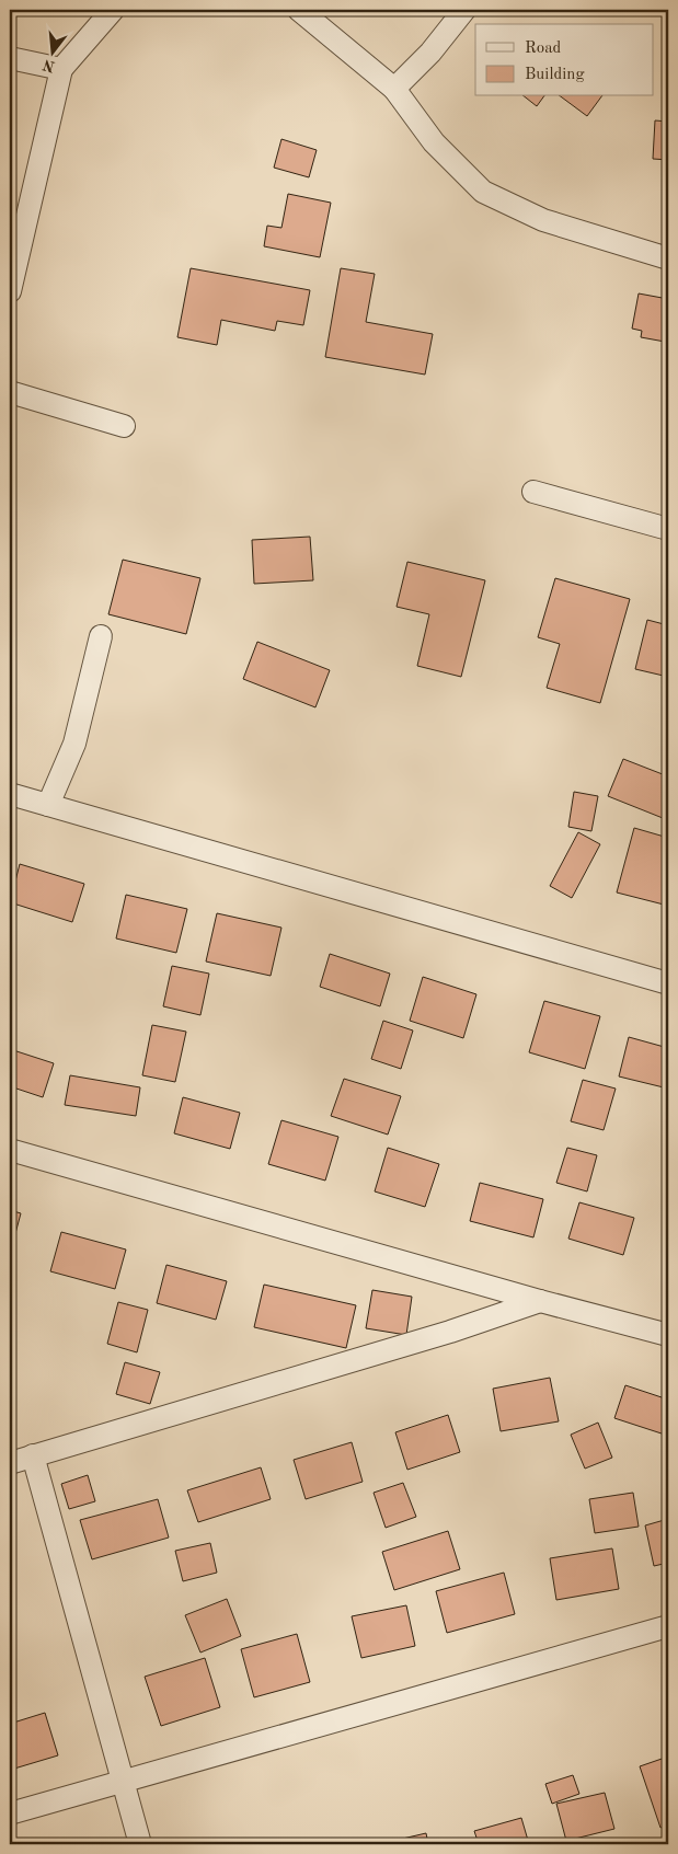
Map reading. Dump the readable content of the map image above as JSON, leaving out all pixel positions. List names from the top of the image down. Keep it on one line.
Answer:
{"legend":["Road","Building"],"north":"bottom"}
